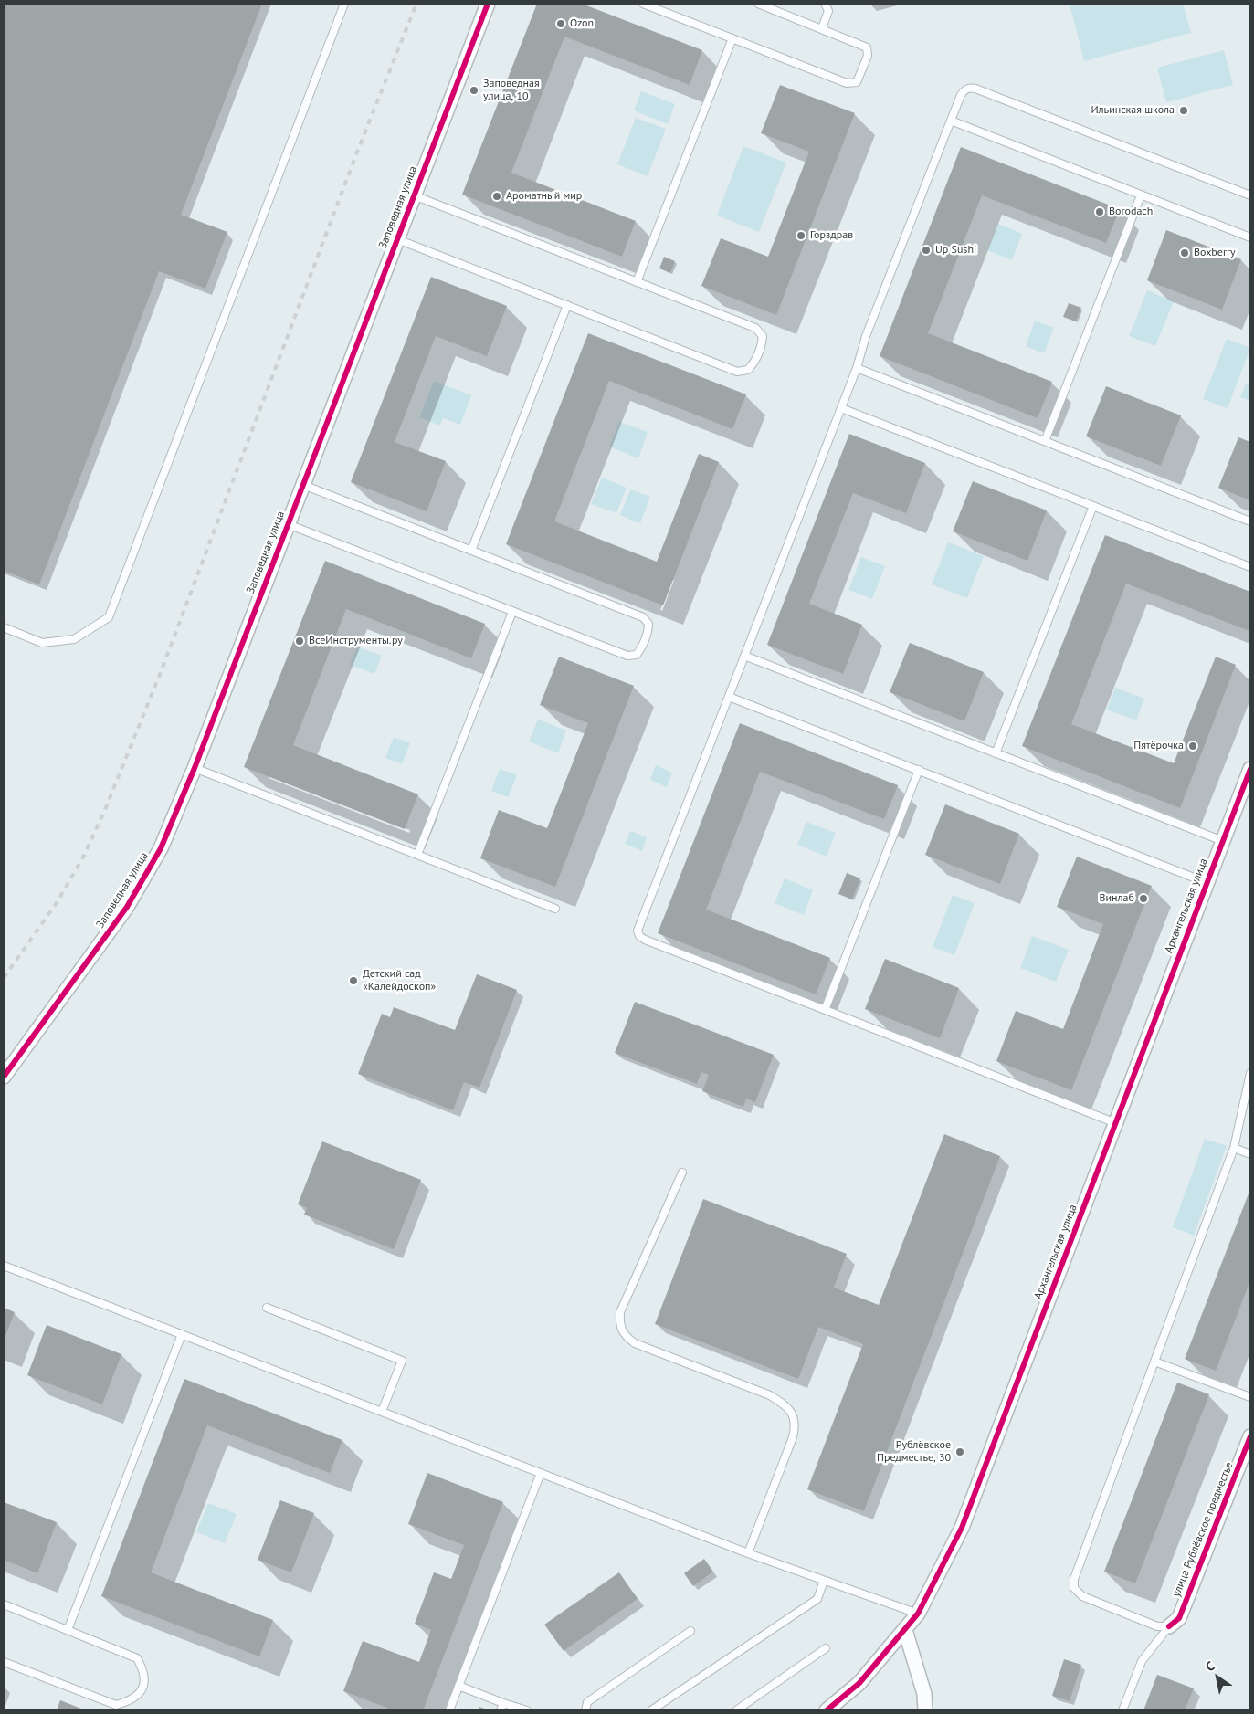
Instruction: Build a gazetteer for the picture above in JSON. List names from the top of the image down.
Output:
{
  "streets": {
    "street": ["Заповедная улица", "Архангельская улица", "улица Рублёвское предместье"]
  },
  "places": [
    "Ozon",
    "Заповедная улица, 10",
    "Ильинская школа",
    "Ароматный мир",
    "Borodach",
    "Горздрав",
    "Up Sushi",
    "Boxberry",
    "ВсеИнструменты.ру",
    "Пятёрочка",
    "Винлаб",
    "Детский сад «Калейдоскоп»",
    "Рублёвское Предместье, 30"
  ],
  "north": "top left"
}
